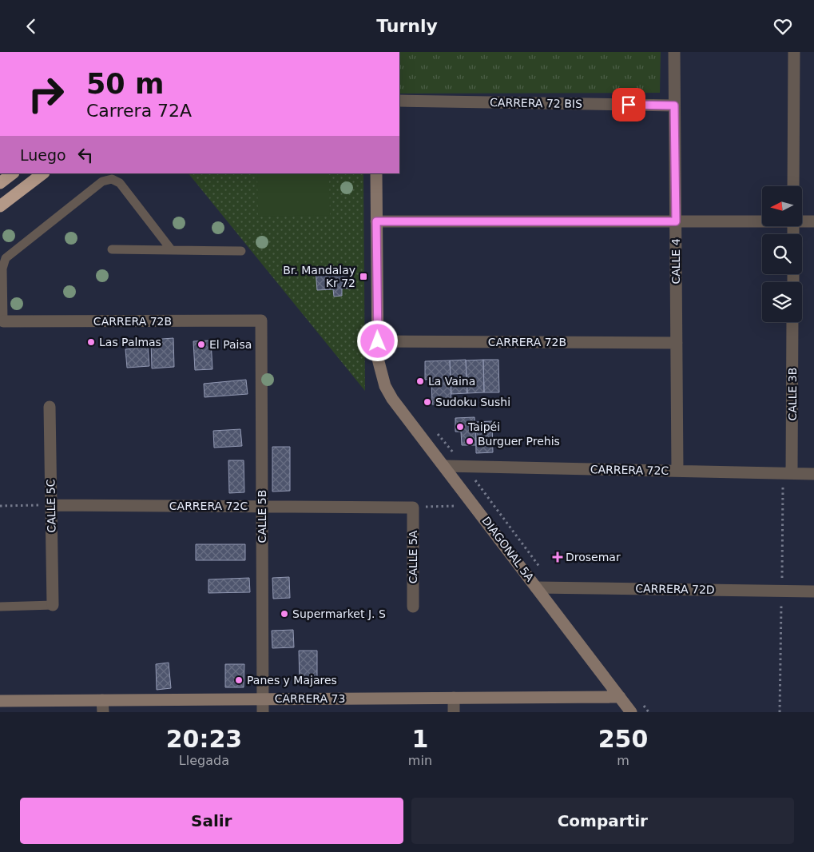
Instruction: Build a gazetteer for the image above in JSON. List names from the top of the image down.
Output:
{
  "streets": {
    "street": [
      "CARRERA 72 BIS",
      "CALLE 4",
      "CARRERA 72B",
      "CALLE 3B",
      "CARRERA 72C",
      "CALLE 5C",
      "CALLE 5B",
      "DIAGONAL 5A",
      "CALLE 5A",
      "CARRERA 72D",
      "CARRERA 73"
    ]
  },
  "crossings": [
    ["CARRERA 72 BIS", "CALLE 4"],
    ["CALLE 4", "CARRERA 72B"],
    ["CALLE 4", "CARRERA 72C"],
    ["CARRERA 72B", "CALLE 5B"],
    ["CARRERA 72B", "DIAGONAL 5A"],
    ["CALLE 3B", "CARRERA 72C"],
    ["CARRERA 72C", "CALLE 5C"],
    ["CARRERA 72C", "CALLE 5B"],
    ["CARRERA 72C", "DIAGONAL 5A"],
    ["CARRERA 72C", "CALLE 5A"],
    ["CALLE 5B", "CARRERA 73"],
    ["DIAGONAL 5A", "CARRERA 72D"],
    ["DIAGONAL 5A", "CARRERA 73"]
  ],
  "places": {
    "transit": ["Br. Mandalay Kr 72"],
    "other": [
      "Las Palmas",
      "El Paisa",
      "La Vaina",
      "Sudoku Sushi",
      "Taipéi",
      "Burguer Prehis",
      "Supermarket J. S",
      "Panes y Majares"
    ],
    "health": ["Drosemar"]
  },
  "north": "left",
  "page": {
    "header": "Turnly",
    "turn": ["50 m", "Carrera 72A"],
    "then": "Luego",
    "eta": [
      "20:23",
      "Llegada",
      "1",
      "min",
      "250",
      "m"
    ],
    "buttons": ["Salir", "Compartir"]
  }
}
